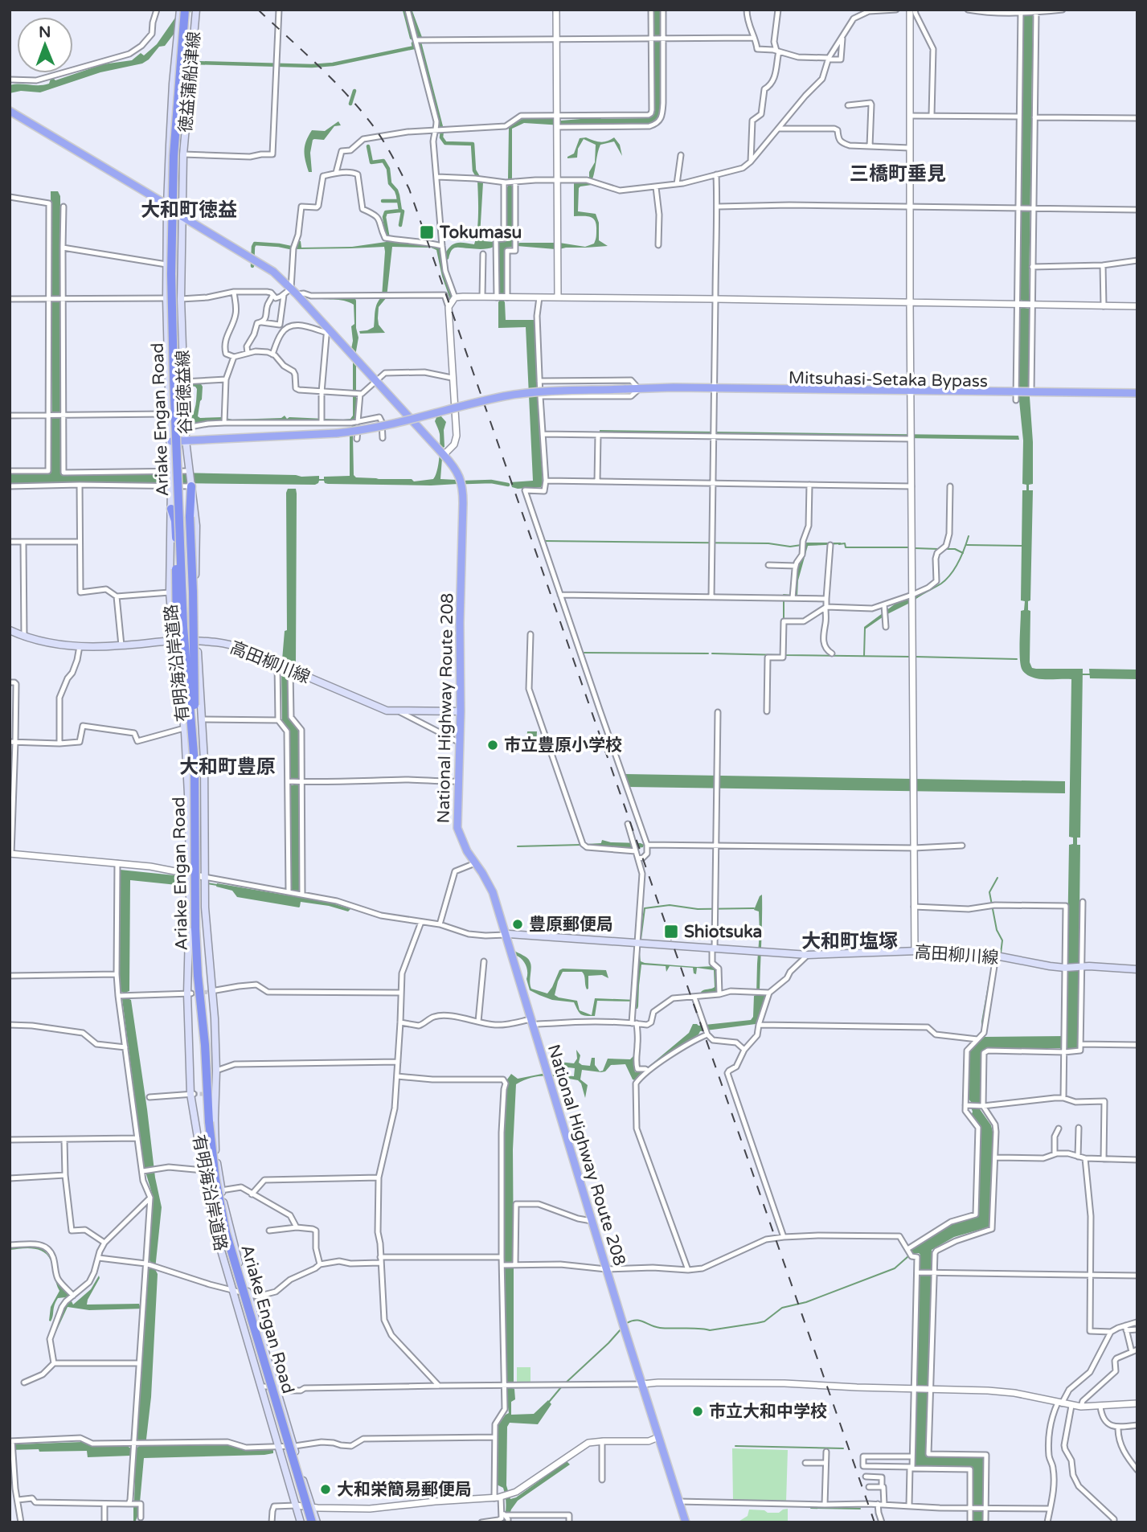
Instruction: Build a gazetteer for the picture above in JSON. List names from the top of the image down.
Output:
{
  "streets": {
    "highway": ["Mitsuhasi-Setaka Bypass", "Ariake Engan Road", "National Highway Route 208"],
    "main road": [
      "徳益蒲船津線",
      "谷垣徳益線",
      "高田柳川線",
      "有明海沿岸道路"
    ]
  },
  "crossings": [
    ["徳益蒲船津線", "谷垣徳益線"],
    ["徳益蒲船津線", "National Highway Route 208"],
    ["Mitsuhasi-Setaka Bypass", "谷垣徳益線"],
    ["Mitsuhasi-Setaka Bypass", "Ariake Engan Road"],
    ["谷垣徳益線", "Ariake Engan Road"],
    ["谷垣徳益線", "有明海沿岸道路"],
    ["谷垣徳益線", "National Highway Route 208"],
    ["Ariake Engan Road", "有明海沿岸道路"],
    ["高田柳川線", "有明海沿岸道路"],
    ["高田柳川線", "National Highway Route 208"]
  ],
  "districts": [
    "三橋町垂見",
    "大和町徳益",
    "大和町豊原",
    "大和町塩塚"
  ],
  "places": {
    "transit": ["Tokumasu", "Shiotsuka"],
    "other": [
      "市立豊原小学校",
      "豊原郵便局",
      "市立大和中学校",
      "大和栄簡易郵便局"
    ]
  },
  "north": "top"
}
